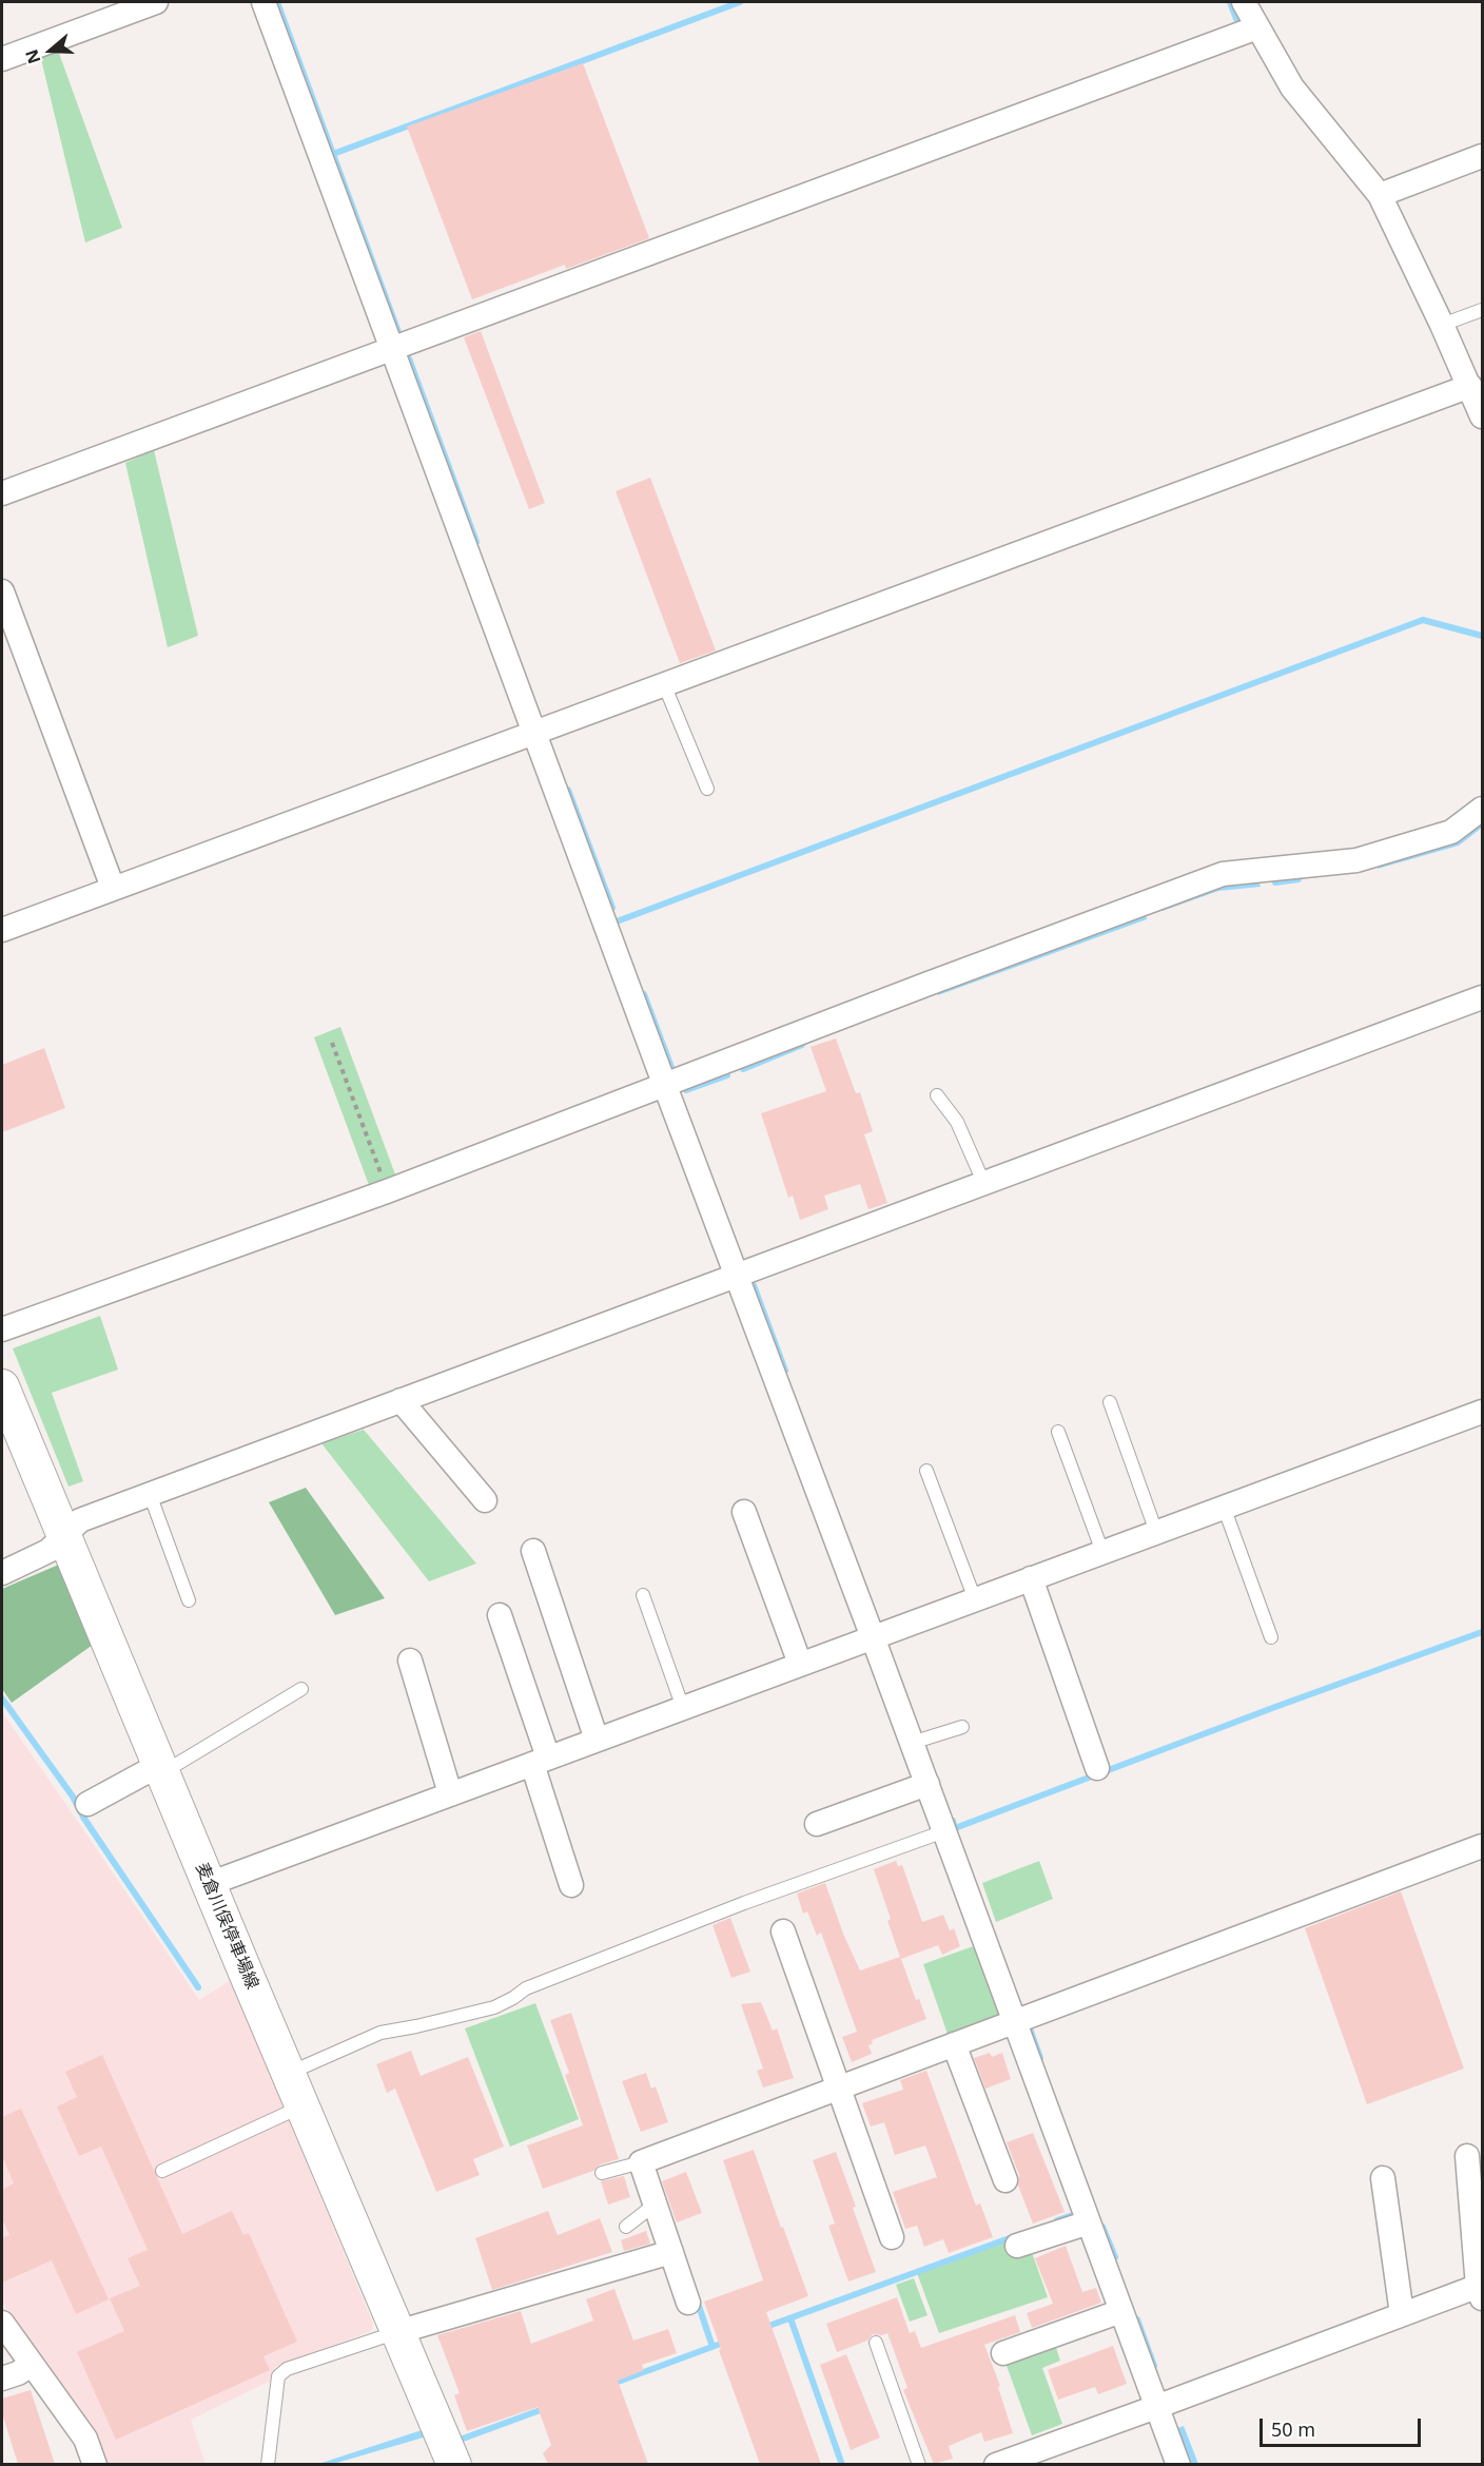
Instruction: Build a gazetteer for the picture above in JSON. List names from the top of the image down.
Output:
{
  "streets": {
    "main road": ["麦倉川俣停車場線"]
  },
  "scale_bar": "50 m",
  "north": "left"
}
